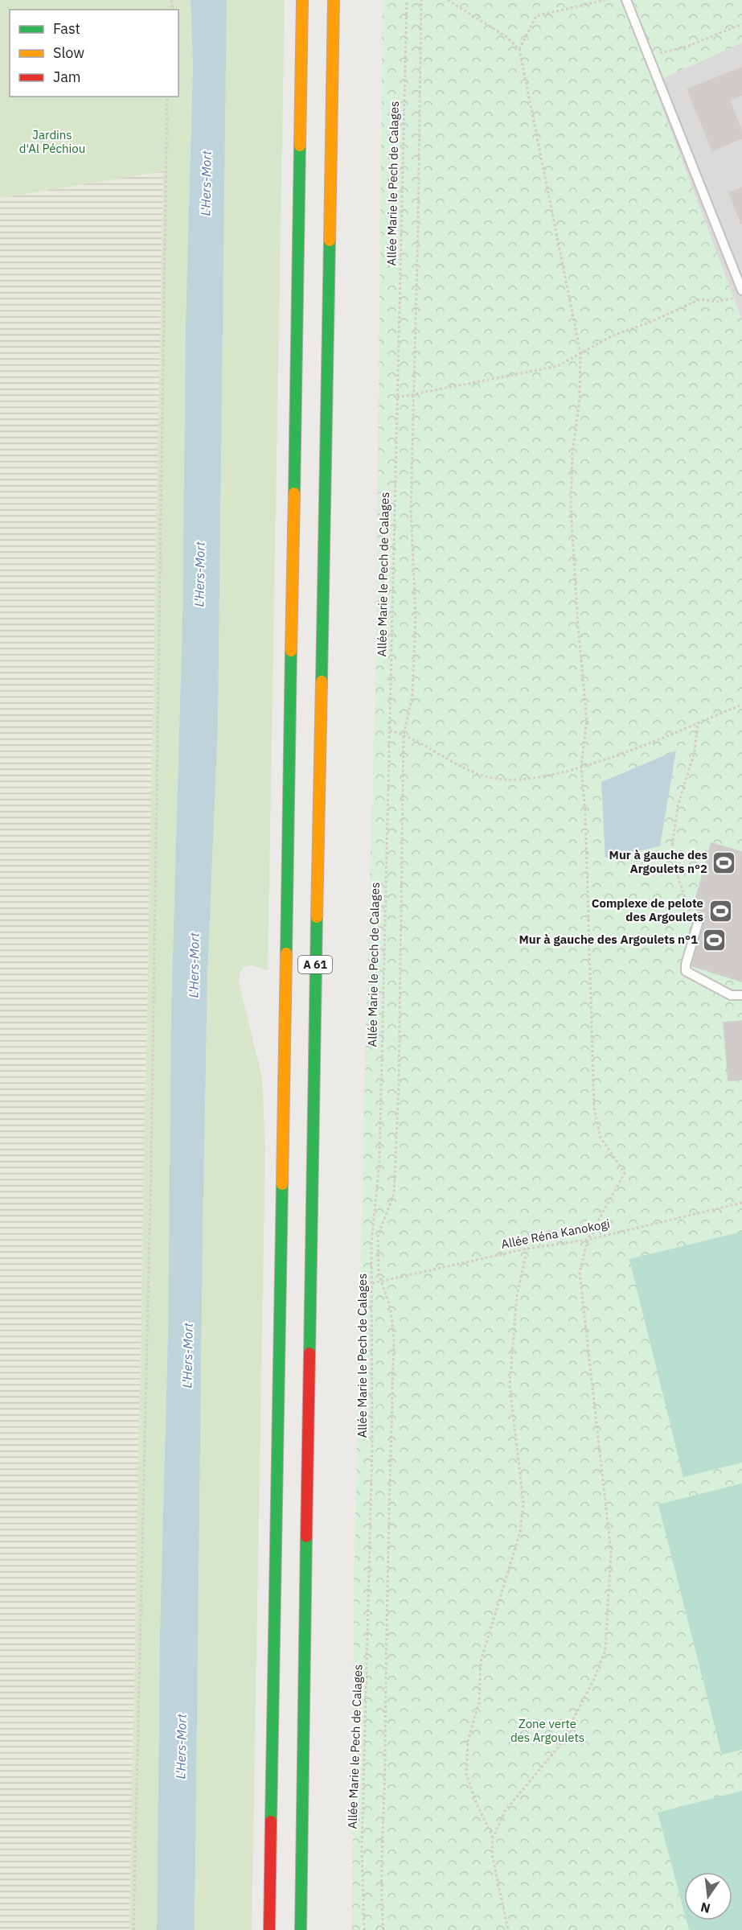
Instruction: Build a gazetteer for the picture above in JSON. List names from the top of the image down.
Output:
{
  "streets": {
    "highway": ["A 61"],
    "path": ["Allée Marie le Pech de Calages", "Allée Réna Kanokogi"]
  },
  "crossings": [
    ["Allée Marie le Pech de Calages", "Allée Réna Kanokogi"]
  ],
  "water": ["L'Hers-Mort"],
  "parks": ["Jardins d'Al Péchiou", "Zone verte des Argoulets"],
  "places": {
    "sports": ["Mur à gauche des Argoulets n°2", "Complexe de pelote des Argoulets", "Mur à gauche des Argoulets n°1"]
  },
  "legend": ["Fast", "Slow", "Jam"],
  "north": "bottom"
}
